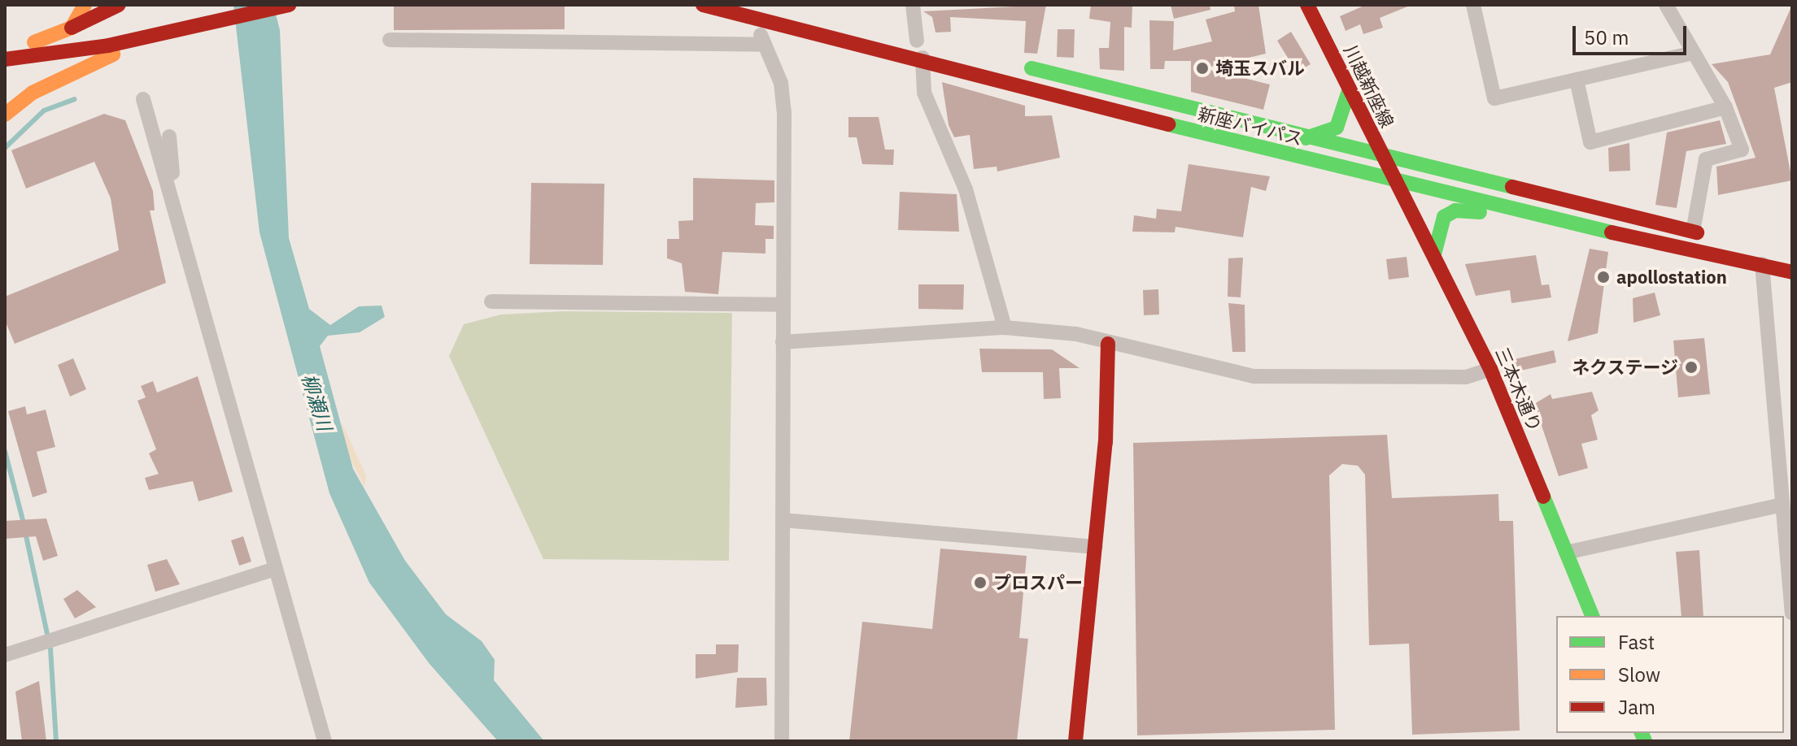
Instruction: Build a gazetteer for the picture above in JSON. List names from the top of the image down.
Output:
{
  "streets": {
    "main road": ["川越新座線", "新座バイパス", "三本木通り"]
  },
  "crossings": [
    ["川越新座線", "新座バイパス"],
    ["川越新座線", "三本木通り"],
    ["新座バイパス", "三本木通り"]
  ],
  "water": ["柳瀬川"],
  "places": [
    "埼玉スバル",
    "apollostation",
    "ネクステージ",
    "プロスパー"
  ],
  "legend": ["Fast", "Slow", "Jam"],
  "scale_bar": "50 m"
}
